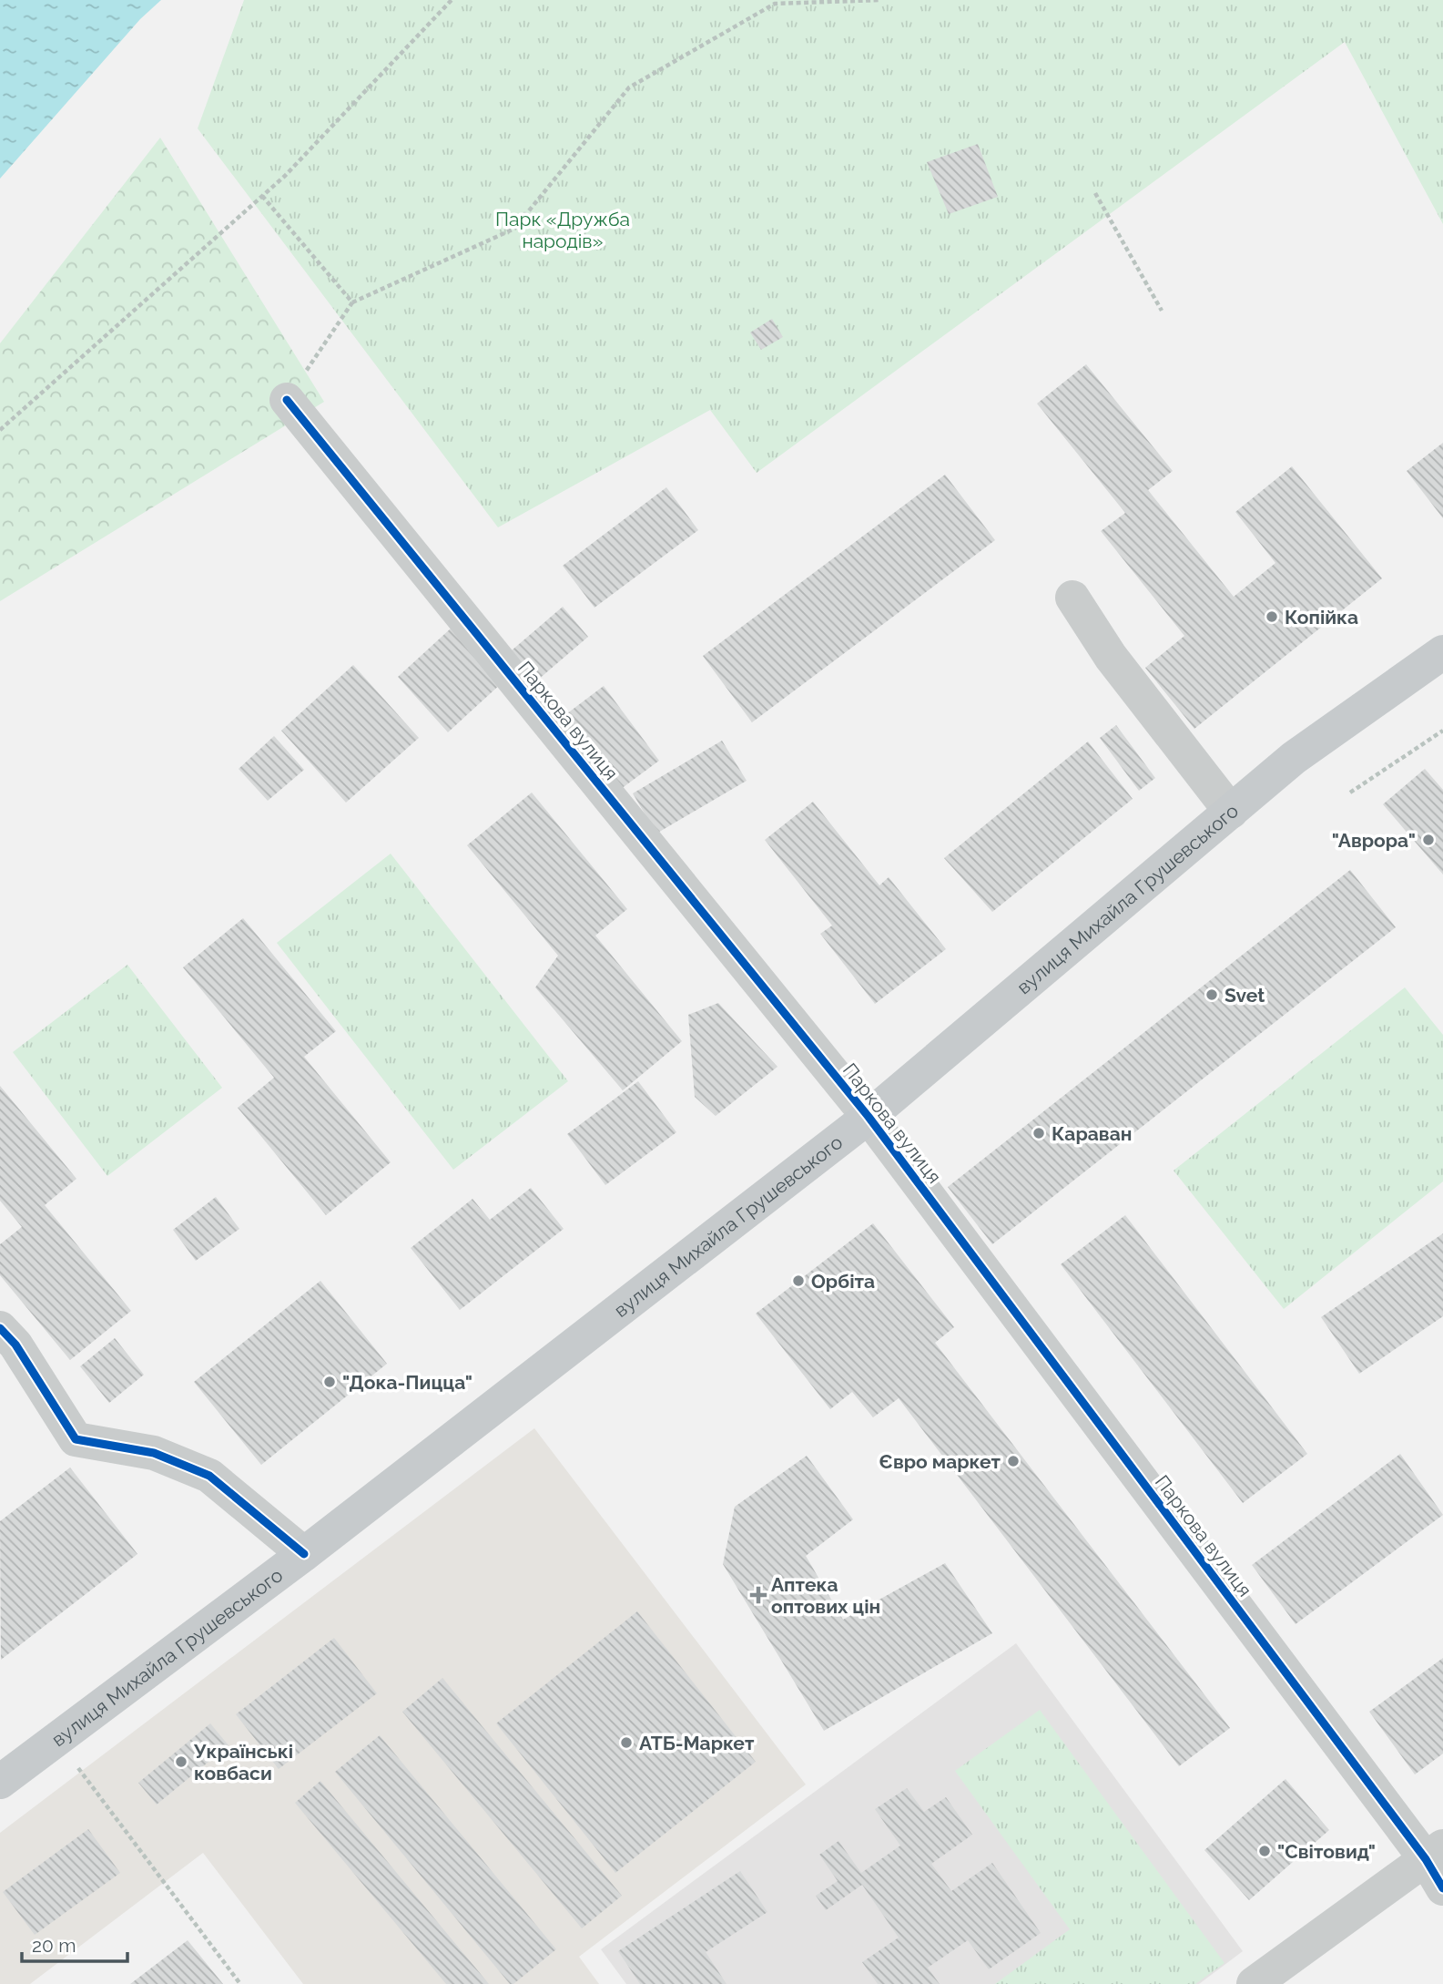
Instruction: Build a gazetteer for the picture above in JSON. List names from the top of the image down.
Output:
{
  "streets": {
    "main road": ["вулиця Михайла Грушевського"],
    "street": ["Паркова вулиця"]
  },
  "crossings": [
    ["Паркова вулиця", "вулиця Михайла Грушевського"]
  ],
  "parks": ["Парк «Дружба народів»"],
  "places": {
    "other": [
      "Копійка",
      "\"Аврора\"",
      "Svet",
      "Караван",
      "Орбіта",
      "\"Дока-Пицца\"",
      "Євро маркет",
      "АТБ-Маркет",
      "Українські ковбаси",
      "\"Світовид\""
    ],
    "health": ["Аптека оптових цін"]
  },
  "scale_bar": "20 m"
}
